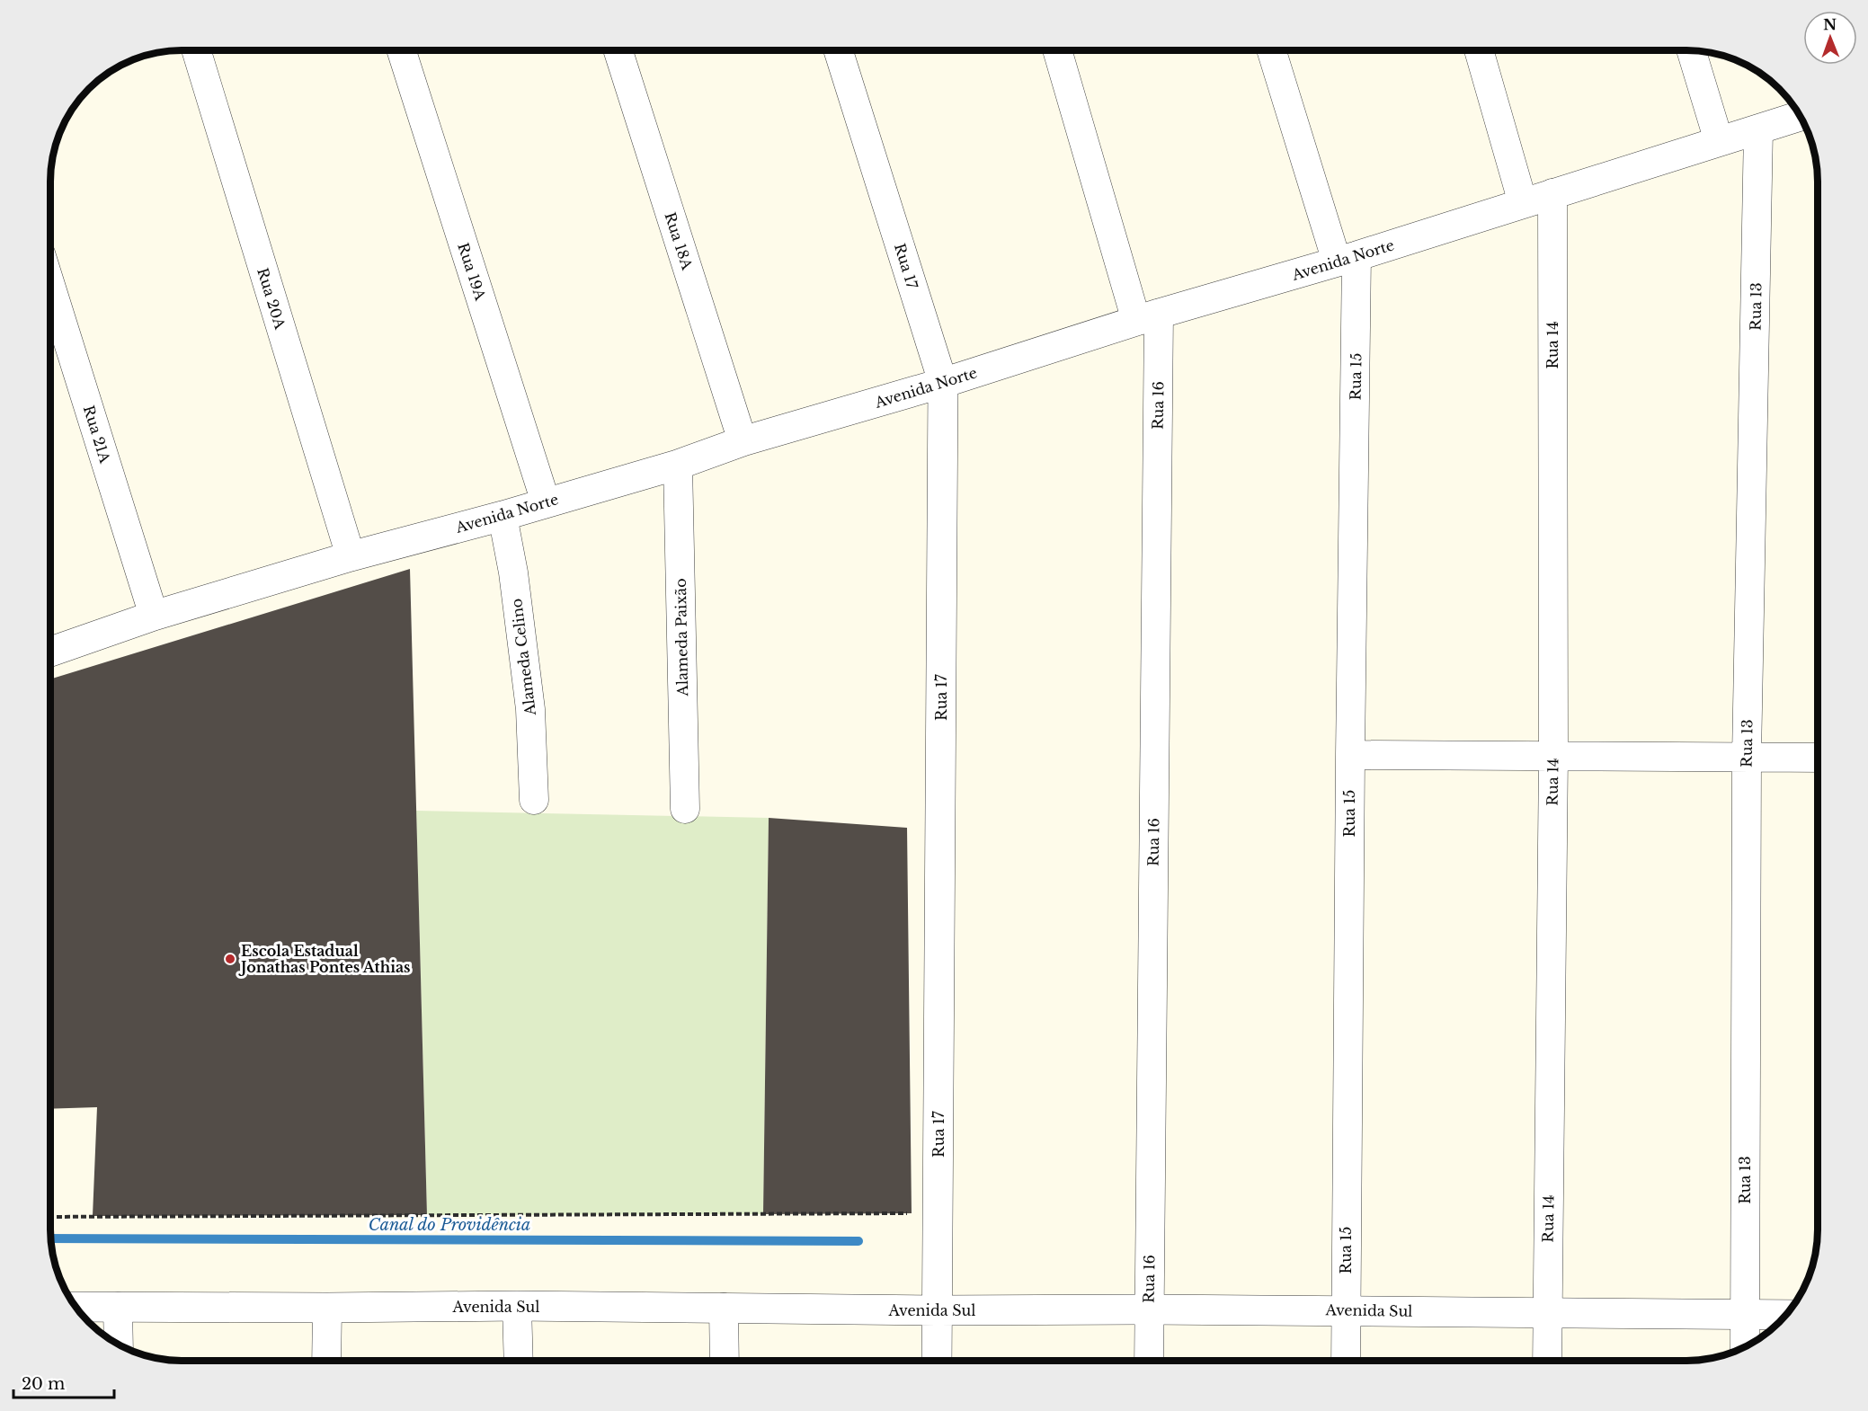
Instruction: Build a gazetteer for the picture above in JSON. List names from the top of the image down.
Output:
{
  "streets": {
    "street": [
      "Rua 18A",
      "Avenida Norte",
      "Rua 17",
      "Rua 19A",
      "Rua 20A",
      "Rua 13",
      "Rua 14",
      "Rua 15",
      "Rua 16",
      "Rua 21A",
      "Alameda Paixão",
      "Alameda Celino",
      "Avenida Sul"
    ]
  },
  "crossings": [
    ["Rua 18A", "Avenida Norte"],
    ["Avenida Norte", "Rua 17"],
    ["Avenida Norte", "Rua 19A"],
    ["Avenida Norte", "Rua 20A"],
    ["Avenida Norte", "Rua 13"],
    ["Avenida Norte", "Rua 14"],
    ["Avenida Norte", "Rua 15"],
    ["Avenida Norte", "Rua 16"],
    ["Avenida Norte", "Rua 21A"],
    ["Avenida Norte", "Alameda Paixão"],
    ["Avenida Norte", "Alameda Celino"],
    ["Rua 17", "Avenida Sul"],
    ["Rua 13", "Avenida Sul"],
    ["Rua 14", "Avenida Sul"],
    ["Rua 15", "Avenida Sul"],
    ["Rua 16", "Avenida Sul"]
  ],
  "water": ["Canal do Providência"],
  "places": ["Escola Estadual Jonathas Pontes Athias"],
  "scale_bar": "20 m",
  "north": "top"
}
